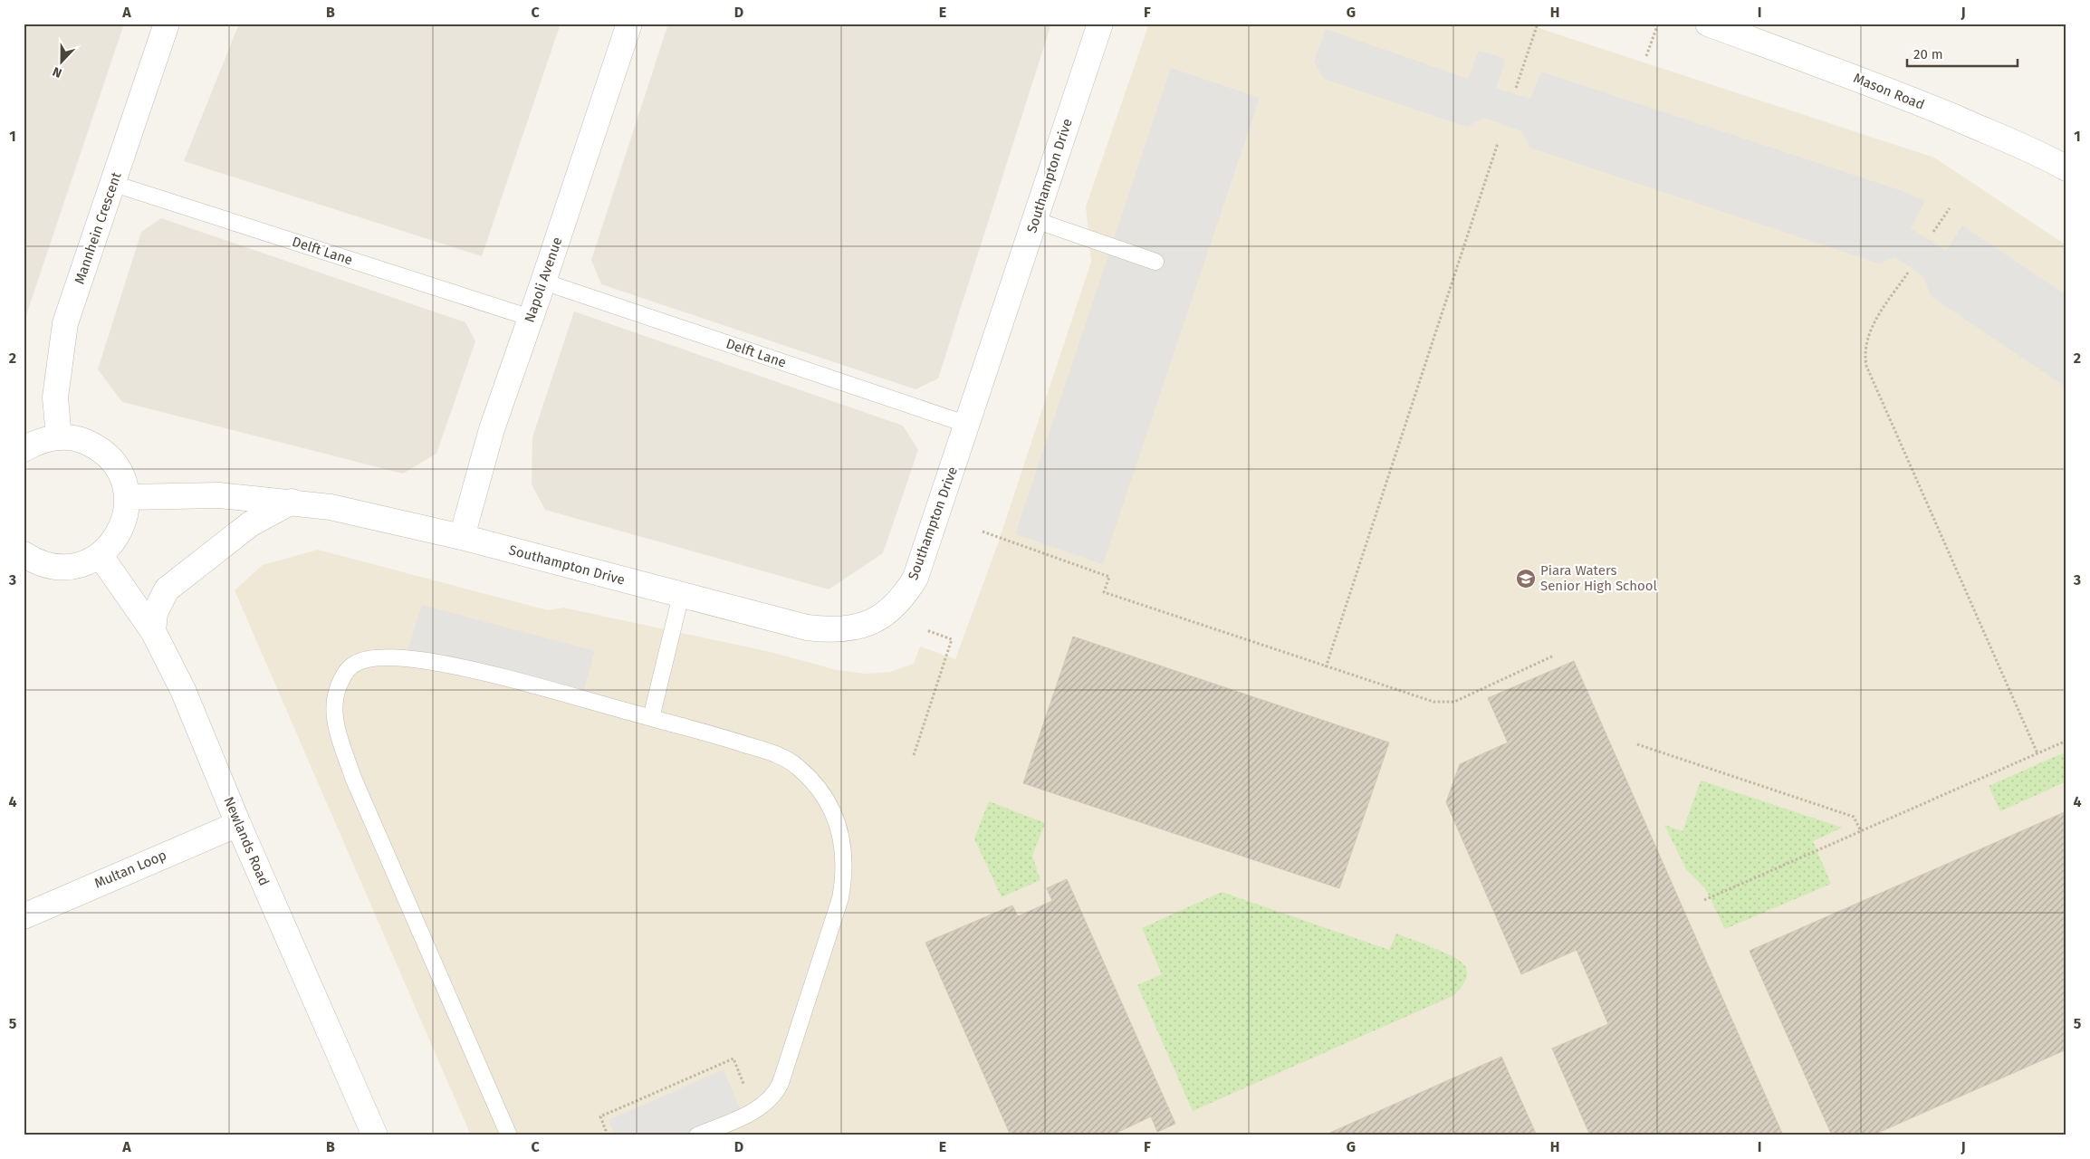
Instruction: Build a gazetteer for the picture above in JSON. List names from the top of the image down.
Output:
{
  "streets": {
    "street": [
      "Mason Road",
      "Southampton Drive",
      "Mannhein Crescent",
      "Napoli Avenue",
      "Newlands Road",
      "Multan Loop"
    ],
    "lane": ["Delft Lane"]
  },
  "crossings": [
    ["Southampton Drive", "Delft Lane"],
    ["Southampton Drive", "Napoli Avenue"],
    ["Mannhein Crescent", "Delft Lane"],
    ["Delft Lane", "Napoli Avenue"],
    ["Newlands Road", "Multan Loop"]
  ],
  "places": {
    "school or university": ["Piara Waters Senior High School"]
  },
  "scale_bar": "20 m",
  "north": "bottom",
  "grid": {
    "columns": [
      "A",
      "B",
      "C",
      "D",
      "E",
      "F",
      "G",
      "H",
      "I",
      "J"
    ],
    "rows": [
      "1",
      "2",
      "3",
      "4",
      "5"
    ]
  }
}
